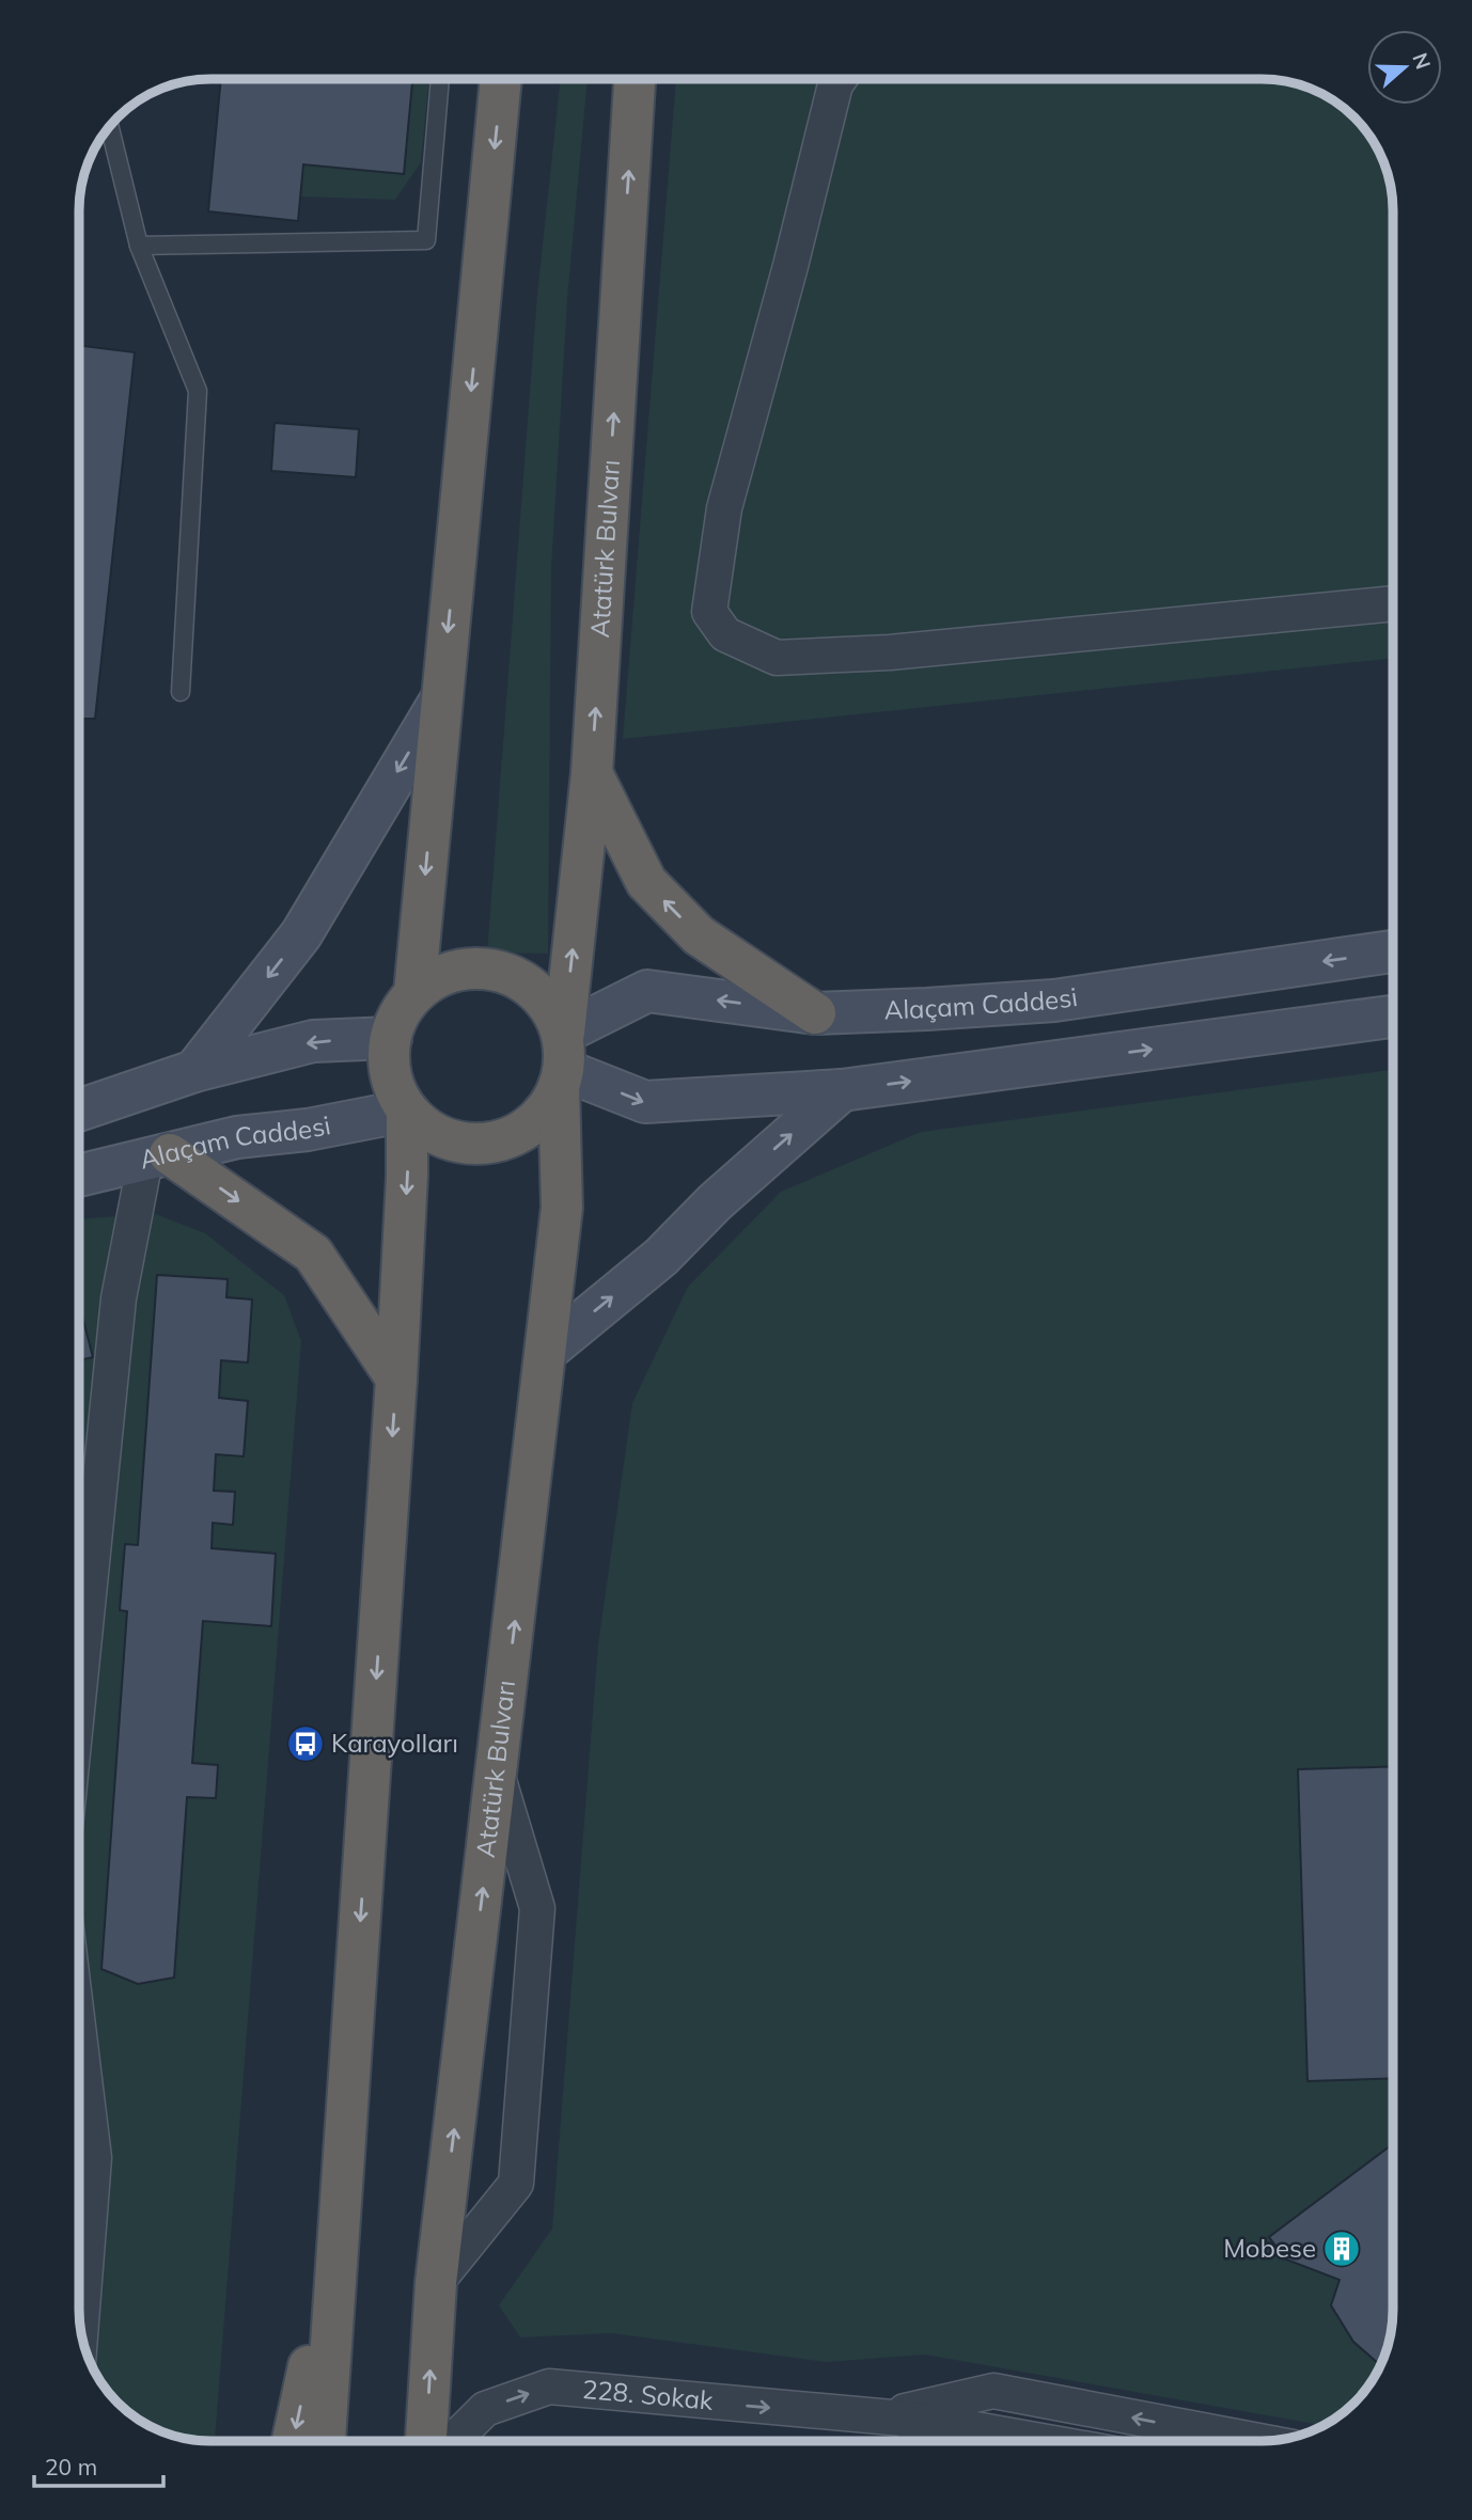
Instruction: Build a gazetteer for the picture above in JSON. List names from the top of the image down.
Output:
{
  "streets": {
    "highway": ["Atatürk Bulvarı"],
    "main road": ["Alaçam Caddesi"],
    "street": ["228. Sokak"]
  },
  "crossings": [
    ["Atatürk Bulvarı", "Alaçam Caddesi"]
  ],
  "places": {
    "bus stop": ["Karayolları"],
    "building": ["Mobese"]
  },
  "scale_bar": "20 m",
  "north": "right"
}
